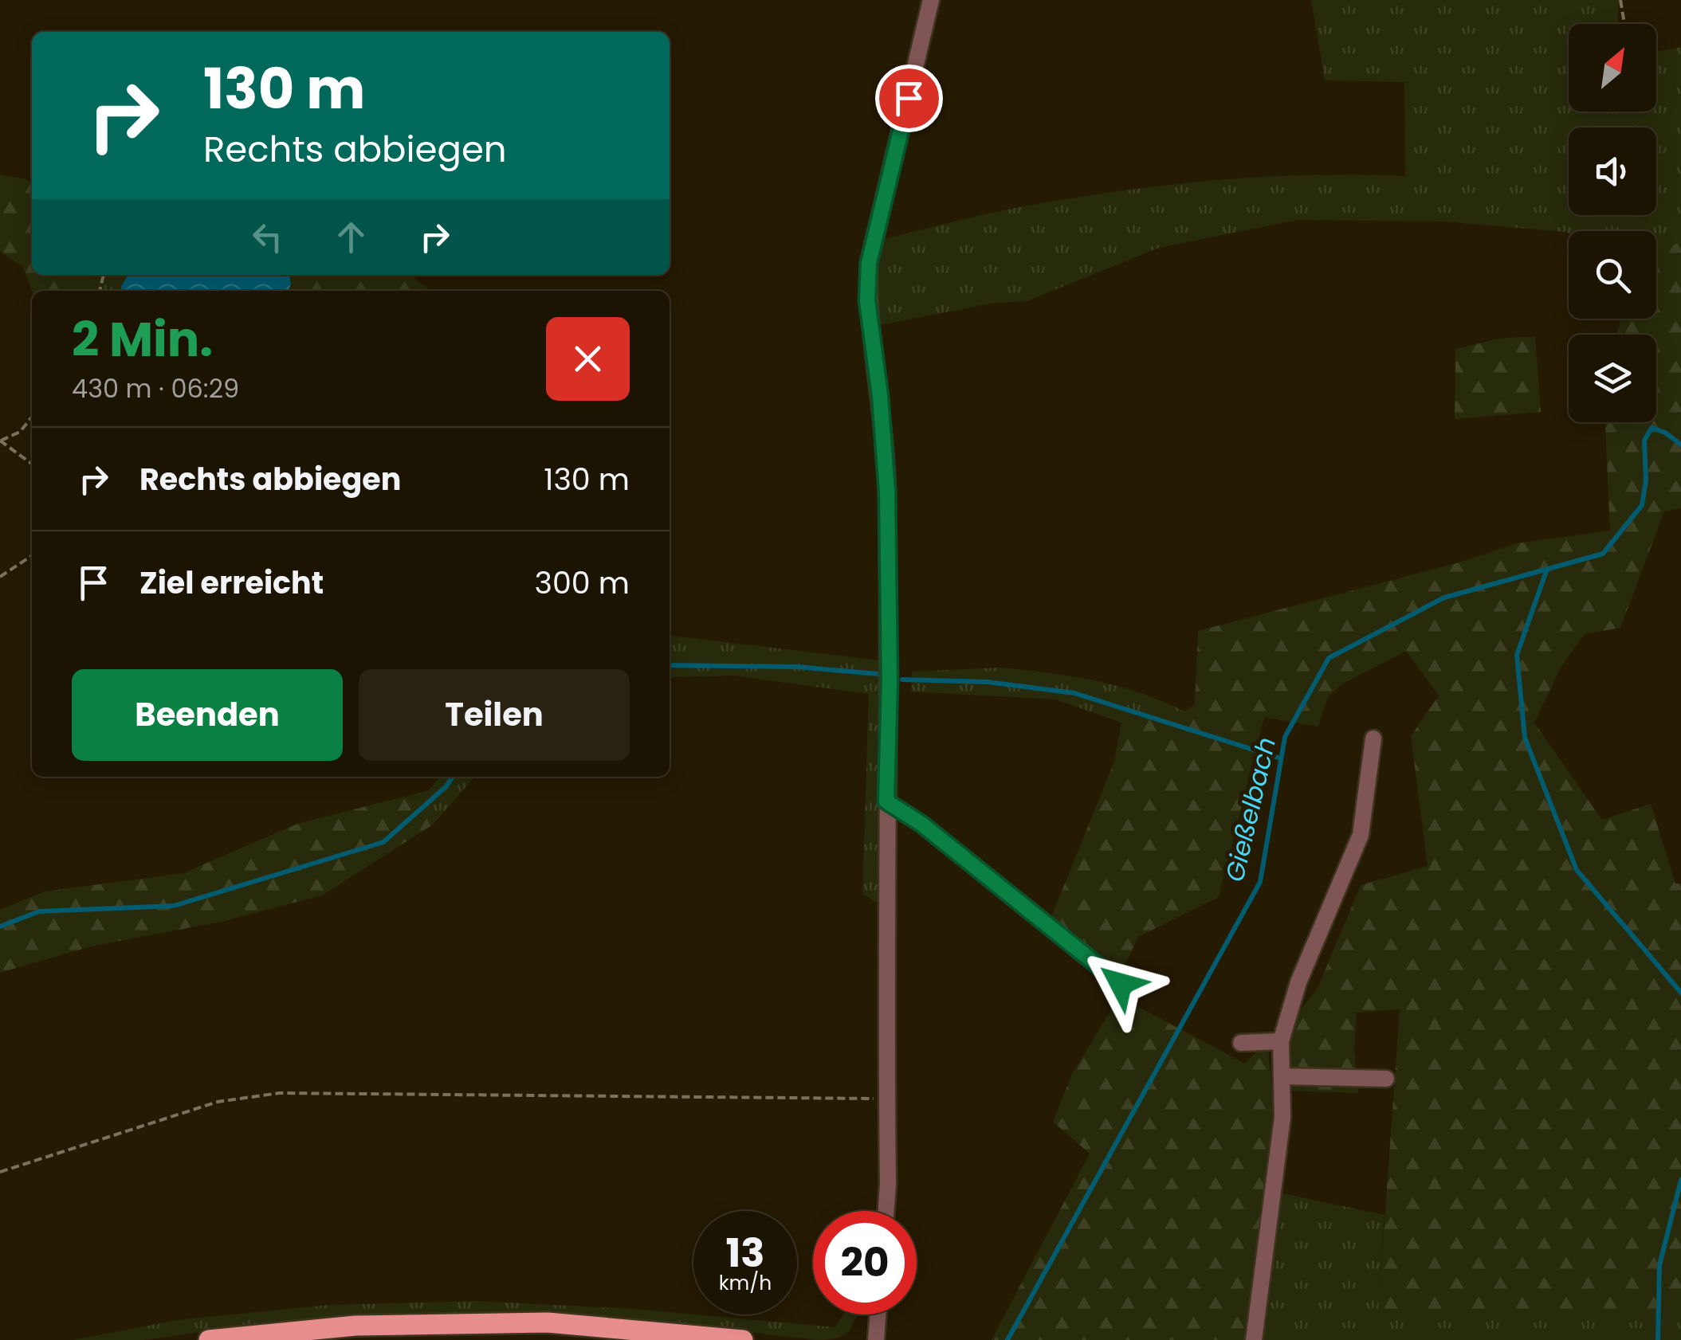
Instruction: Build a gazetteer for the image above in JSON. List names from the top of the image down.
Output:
{
  "water": ["Gießelbach"],
  "north": "top right",
  "page": {
    "turn": ["130 m", "Rechts abbiegen"],
    "heading": ["2 Min.", "430 m · 06:29"],
    "list": [
      {
        "name": "Rechts abbiegen",
        "value": "130 m"
      },
      {
        "name": "Ziel erreicht",
        "value": "300 m"
      }
    ],
    "buttons": ["Beenden", "Teilen"],
    "speed": "13 km/h",
    "limit": "20"
  }
}
